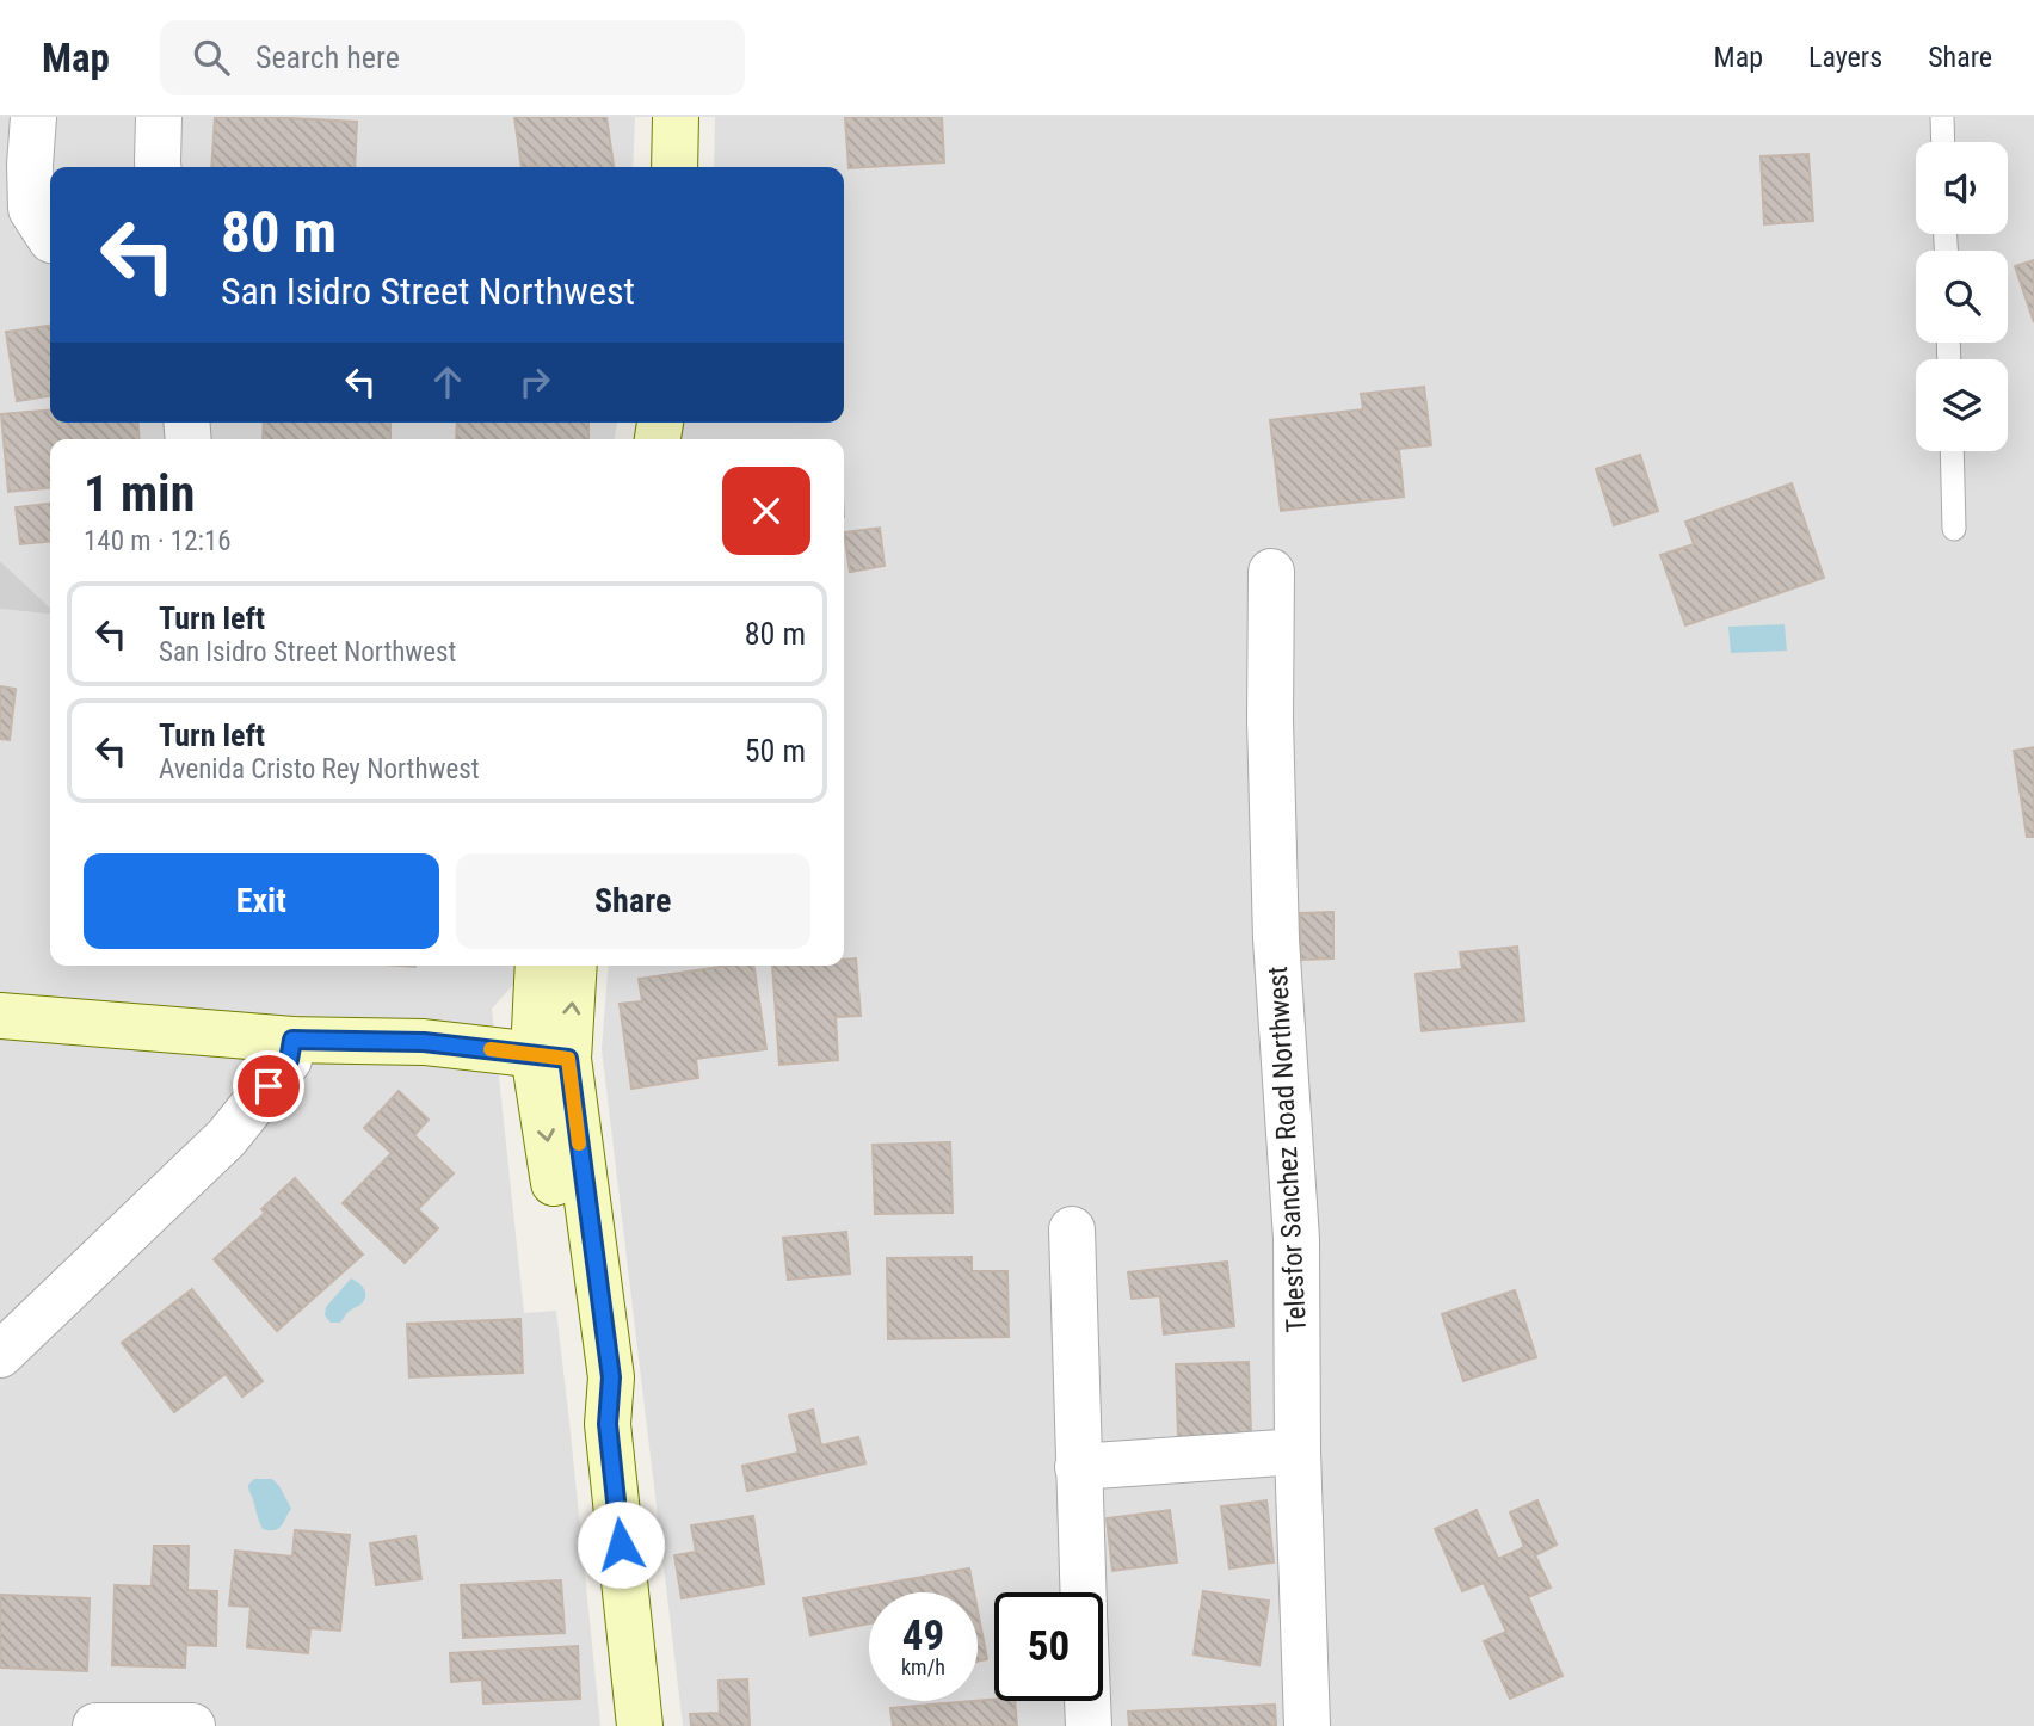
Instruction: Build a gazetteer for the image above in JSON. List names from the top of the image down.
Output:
{
  "streets": {
    "street": ["Telesfor Sanchez Road Northwest"]
  },
  "page": {
    "header": "Map",
    "search": "Search here",
    "nav": ["Map", "Layers", "Share"],
    "turn": ["80 m", "San Isidro Street Northwest"],
    "heading": ["1 min", "140 m · 12:16"],
    "list": [
      {
        "name": "Turn left",
        "note": "San Isidro Street Northwest",
        "value": "80 m"
      },
      {
        "name": "Turn left",
        "note": "Avenida Cristo Rey Northwest",
        "value": "50 m"
      }
    ],
    "buttons": ["Exit", "Share"],
    "speed": "49 km/h",
    "limit": "50"
  }
}
